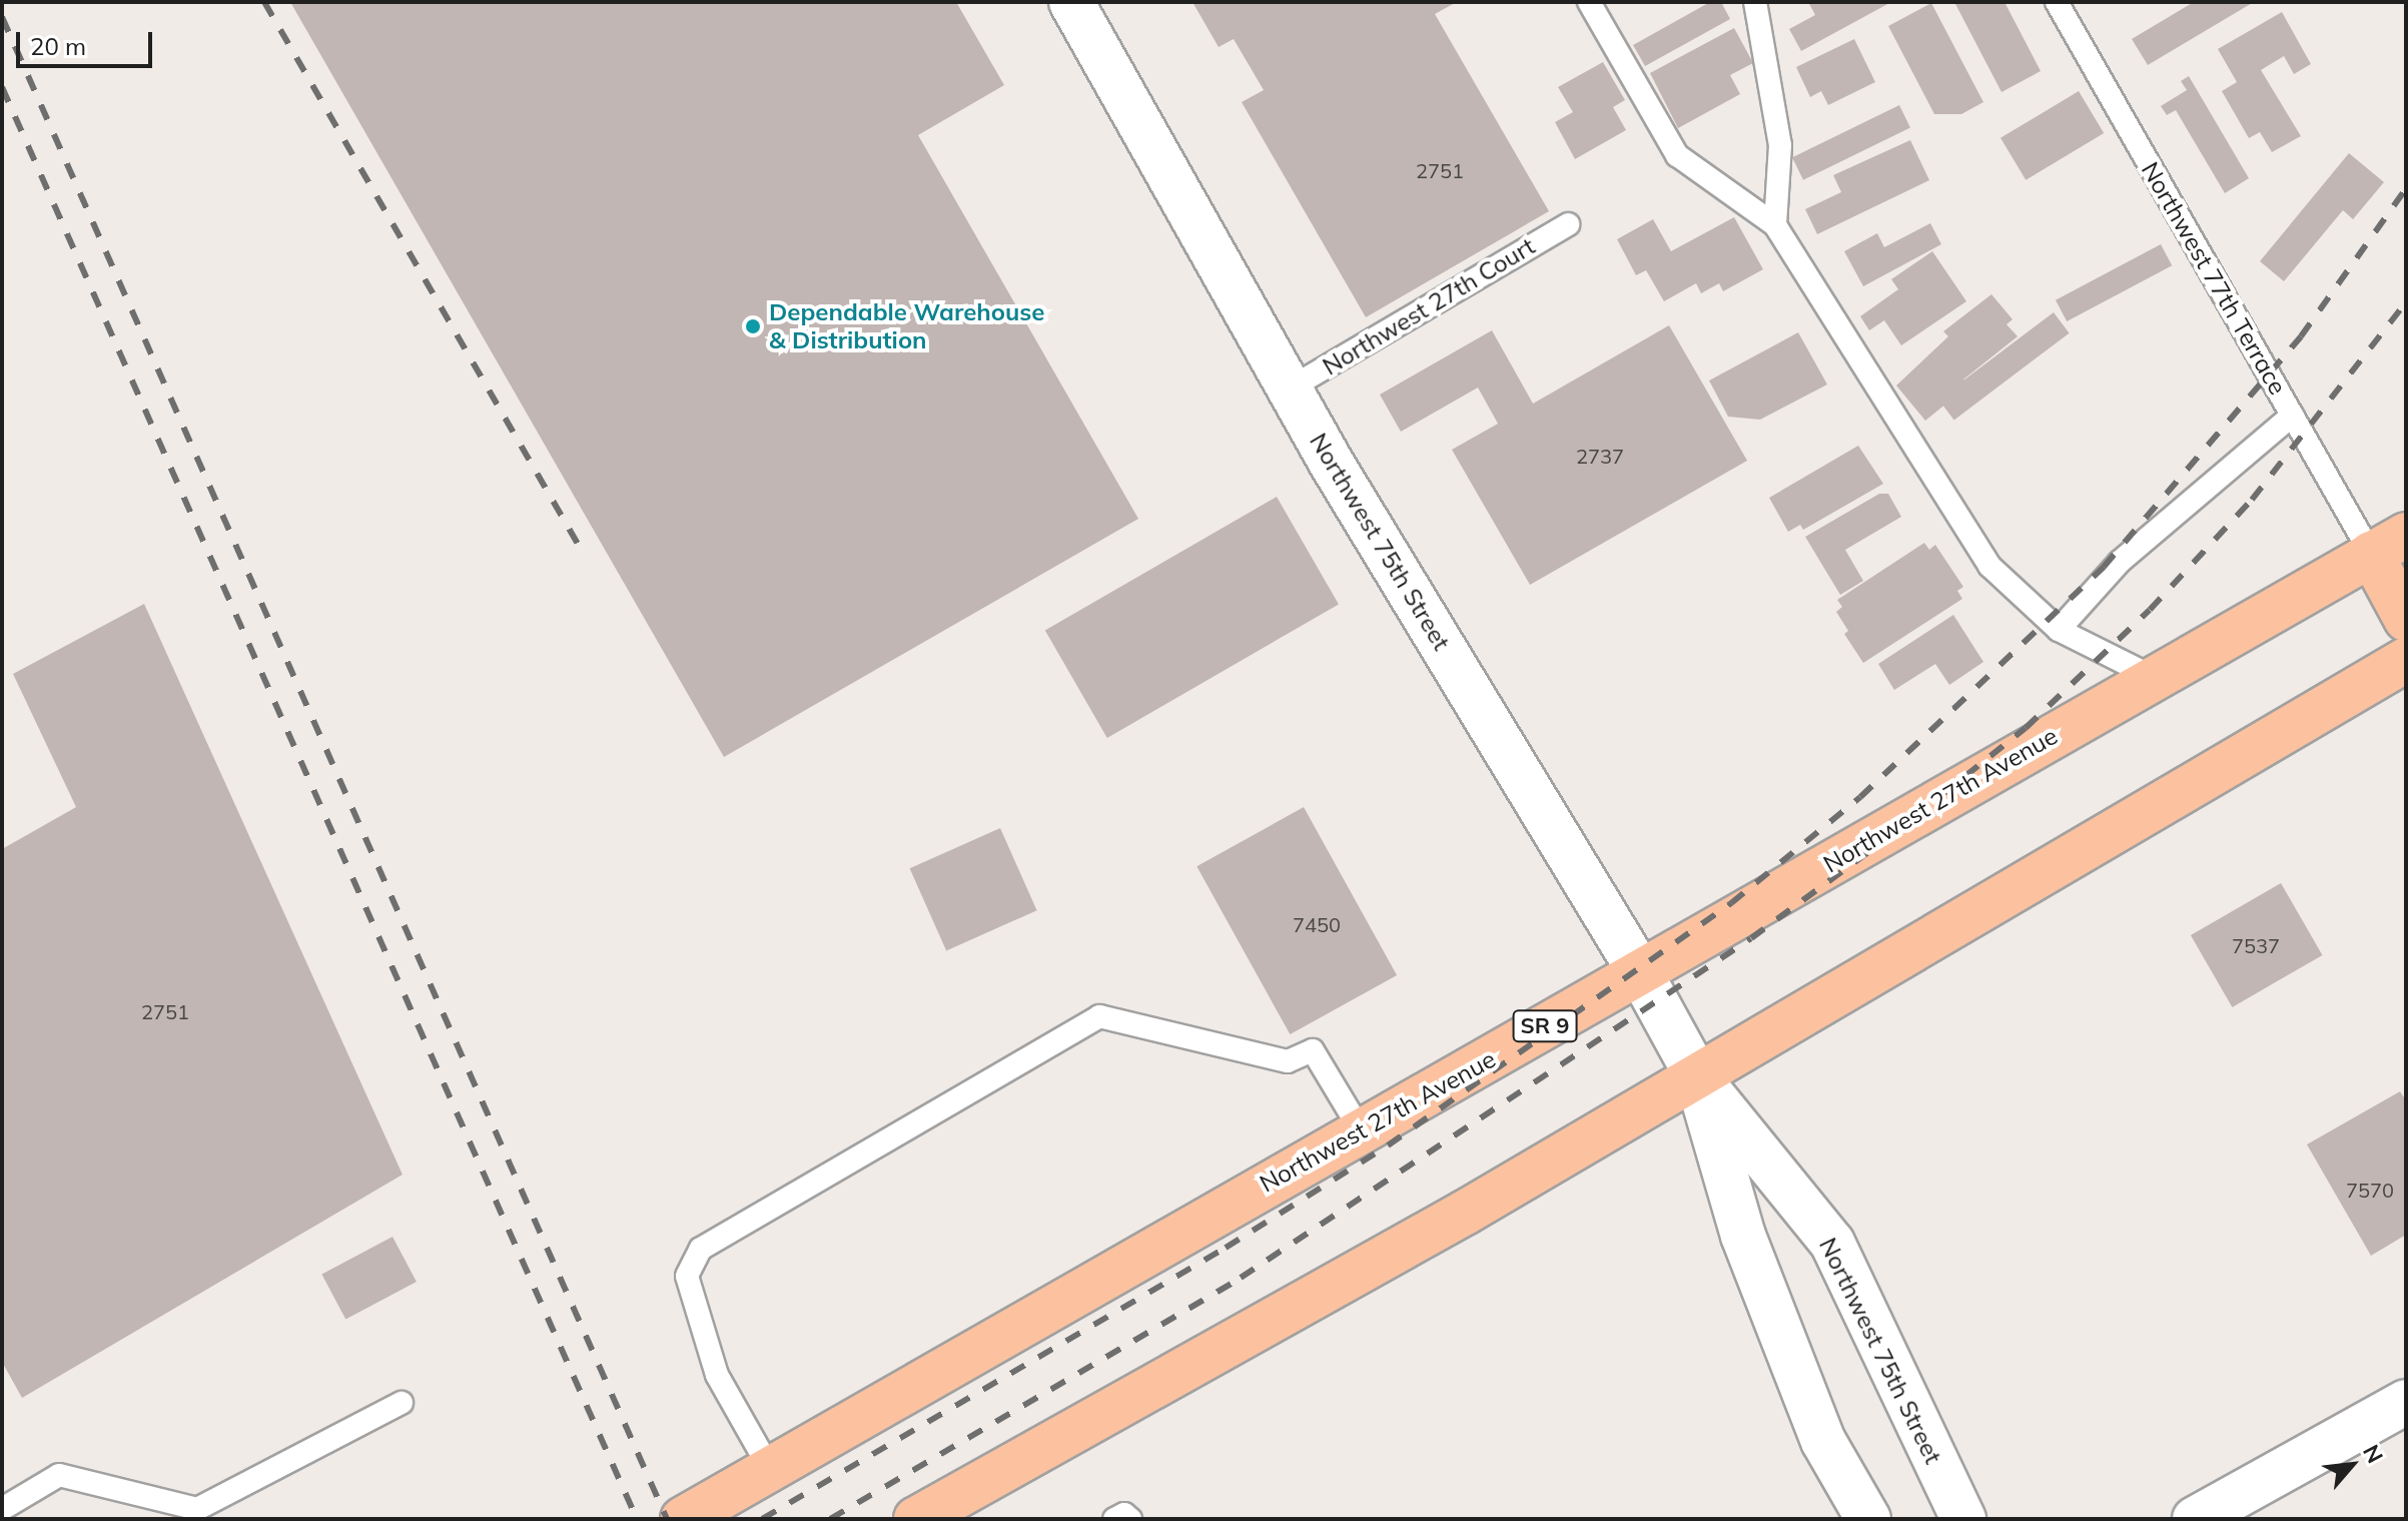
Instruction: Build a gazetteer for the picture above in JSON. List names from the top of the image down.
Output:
{
  "streets": {
    "main road": ["Northwest 27th Avenue", "SR 9"],
    "street": ["Northwest 75th Street"],
    "lane": ["Northwest 77th Terrace", "Northwest 27th Court"]
  },
  "crossings": [
    ["Northwest 77th Terrace", "Northwest 27th Avenue"],
    ["Northwest 27th Court", "Northwest 75th Street"],
    ["Northwest 75th Street", "Northwest 27th Avenue"]
  ],
  "places": ["Dependable Warehouse & Distribution"],
  "house_numbers": [
    "2751",
    "2737",
    "7450",
    "7537",
    "2751",
    "7570"
  ],
  "scale_bar": "20 m",
  "north": "top right"
}
